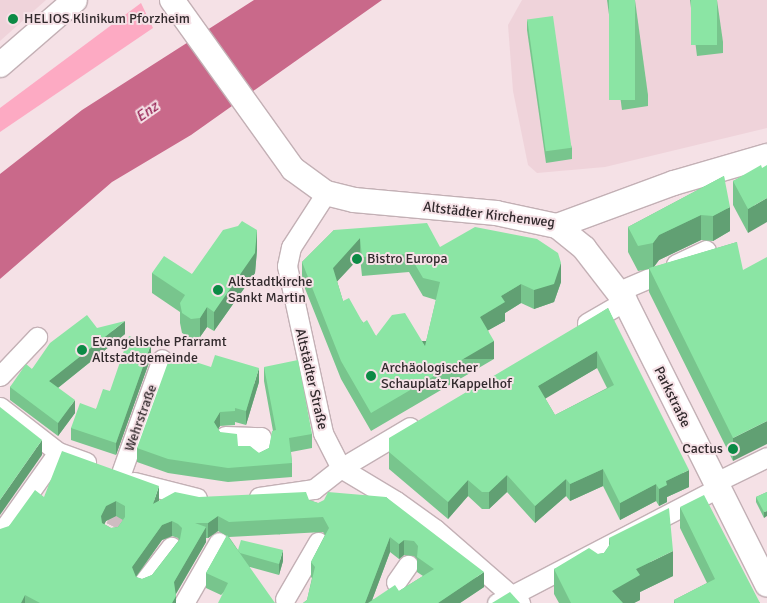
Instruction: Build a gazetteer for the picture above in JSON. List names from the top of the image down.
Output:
{
  "streets": {
    "main road": ["Altstädter Kirchenweg", "Parkstraße"],
    "street": ["Altstädter Straße", "Wehrstraße"]
  },
  "crossings": [
    ["Altstädter Kirchenweg", "Altstädter Straße"],
    ["Altstädter Kirchenweg", "Parkstraße"]
  ],
  "water": ["Enz"],
  "places": [
    "HELIOS Klinikum Pforzheim",
    "Bistro Europa",
    "Altstadtkirche Sankt Martin",
    "Evangelische Pfarramt Altstadtgemeinde",
    "Archäologischer Schauplatz Kappelhof",
    "Cactus"
  ]
}
